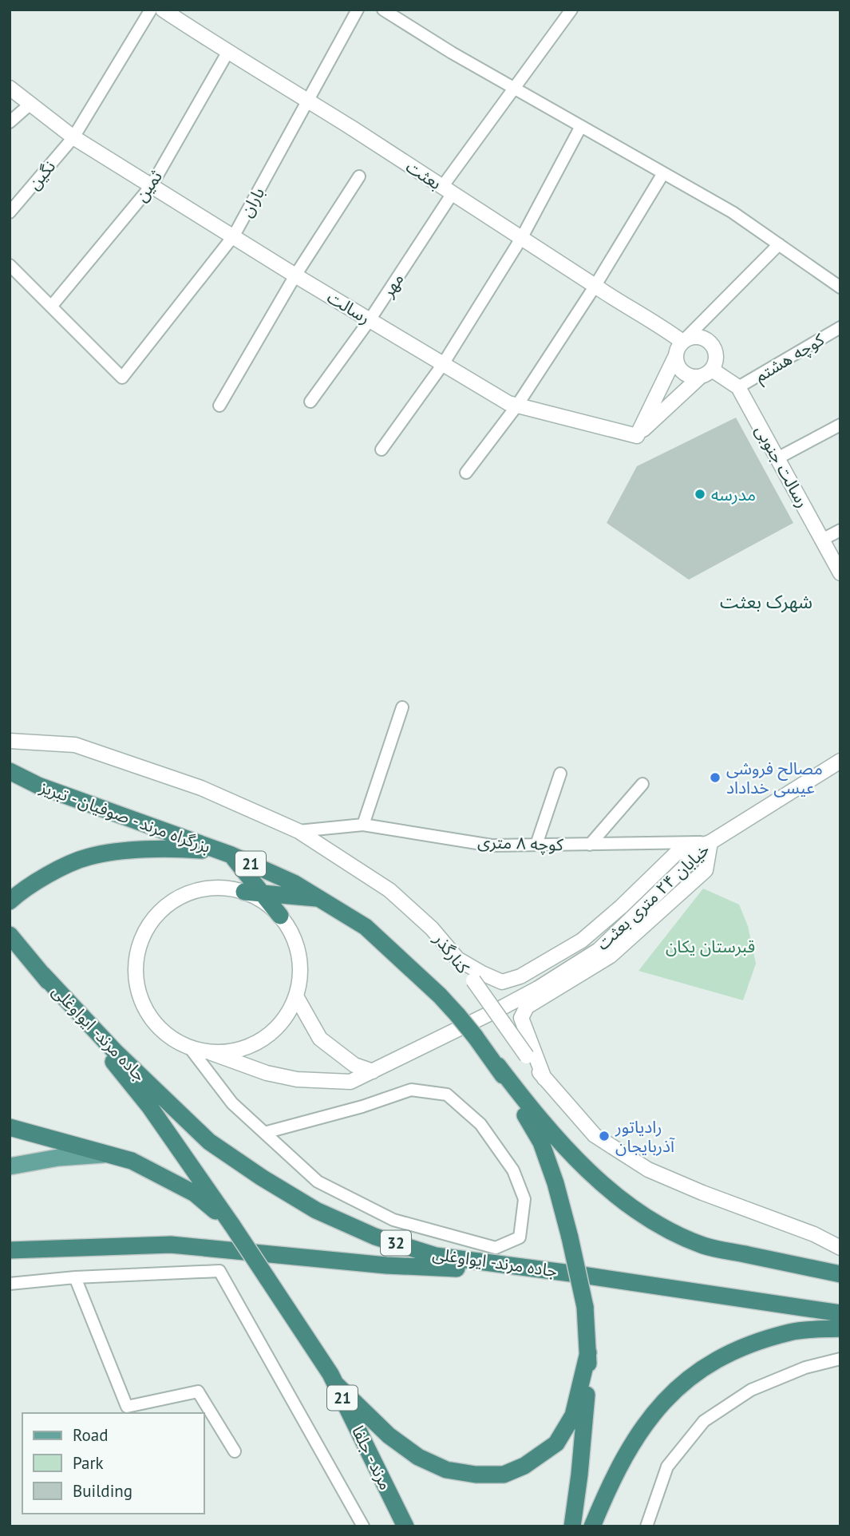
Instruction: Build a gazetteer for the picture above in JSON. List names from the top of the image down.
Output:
{
  "streets": {
    "highway": [
      "بزرگراه مرند - صوفیان - تبریز",
      "21",
      "جاده مرند- ایواوغلی",
      "32",
      "مرند - جلفا"
    ],
    "street": [
      "نگین",
      "بعثت",
      "ثمین",
      "باران",
      "مهر",
      "رسالت",
      "کوچه هشتم",
      "رسالت جنوبی",
      "کوچه ۸ متری",
      "خیابان ۲۴ متری بعثت",
      "کنارگذر"
    ]
  },
  "crossings": [
    ["نگین", "رسالت"],
    ["بعثت", "ثمین"],
    ["بعثت", "باران"],
    ["بعثت", "مهر"],
    ["بعثت", "رسالت جنوبی"],
    ["ثمین", "باران"],
    ["ثمین", "رسالت"],
    ["باران", "رسالت"],
    ["مهر", "رسالت"],
    ["کوچه هشتم", "رسالت جنوبی"],
    ["بزرگراه مرند - صوفیان - تبریز", "21"],
    ["کوچه ۸ متری", "خیابان ۲۴ متری بعثت"],
    ["کوچه ۸ متری", "کنارگذر"],
    ["21", "جاده مرند- ایواوغلی"],
    ["21", "مرند - جلفا"]
  ],
  "districts": ["شهرک بعثت"],
  "parks": ["قبرستان یکان"],
  "places": ["مدرسه", "مصالح فروشی عیسی خداداد", "رادیاتور آذربایجان"],
  "legend": ["Road", "Park", "Building"]
}
